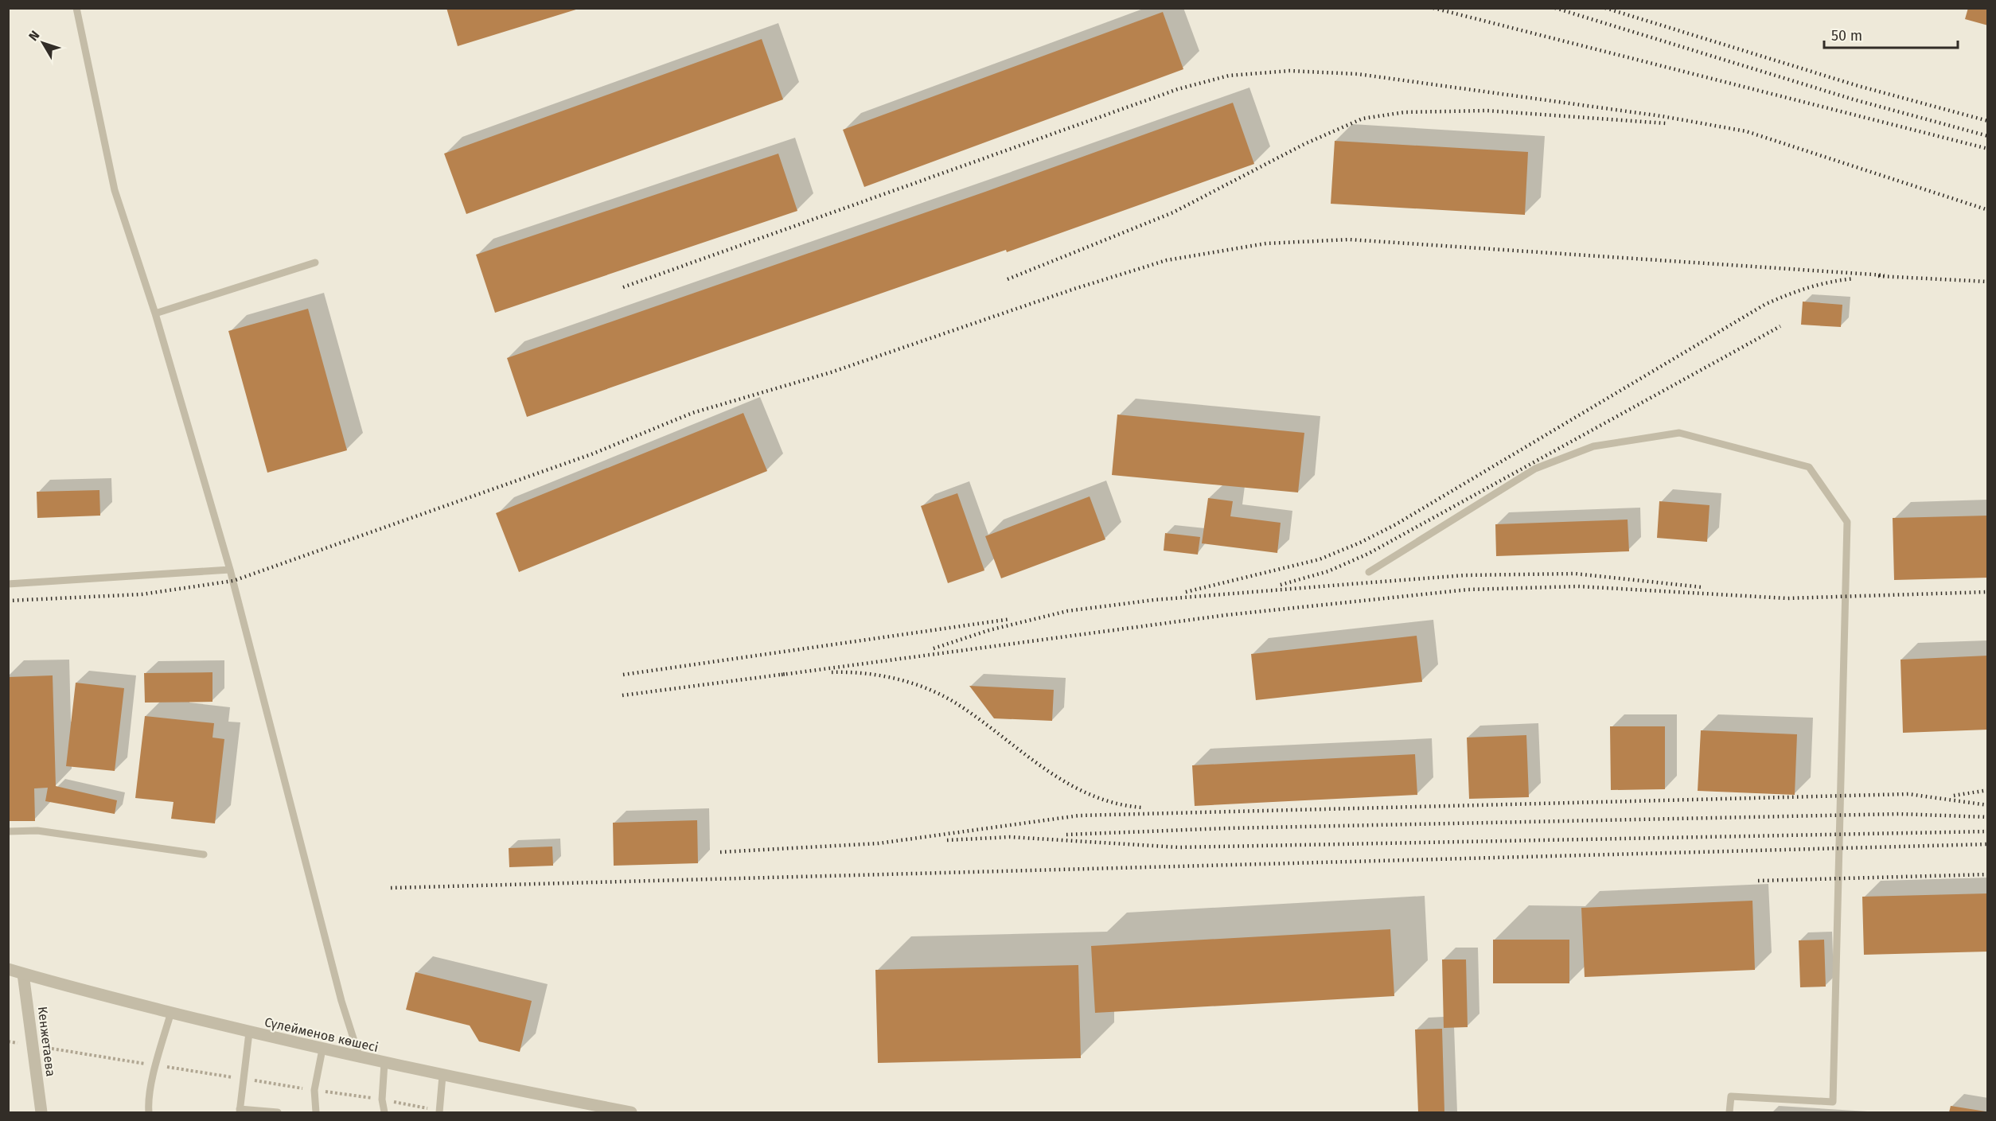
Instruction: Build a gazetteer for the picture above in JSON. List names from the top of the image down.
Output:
{
  "streets": {
    "street": ["Сүлейменов көшесі", "Кенжетаева"]
  },
  "crossings": [
    ["Сүлейменов көшесі", "Кенжетаева"]
  ],
  "scale_bar": "50 m",
  "north": "top left"
}
